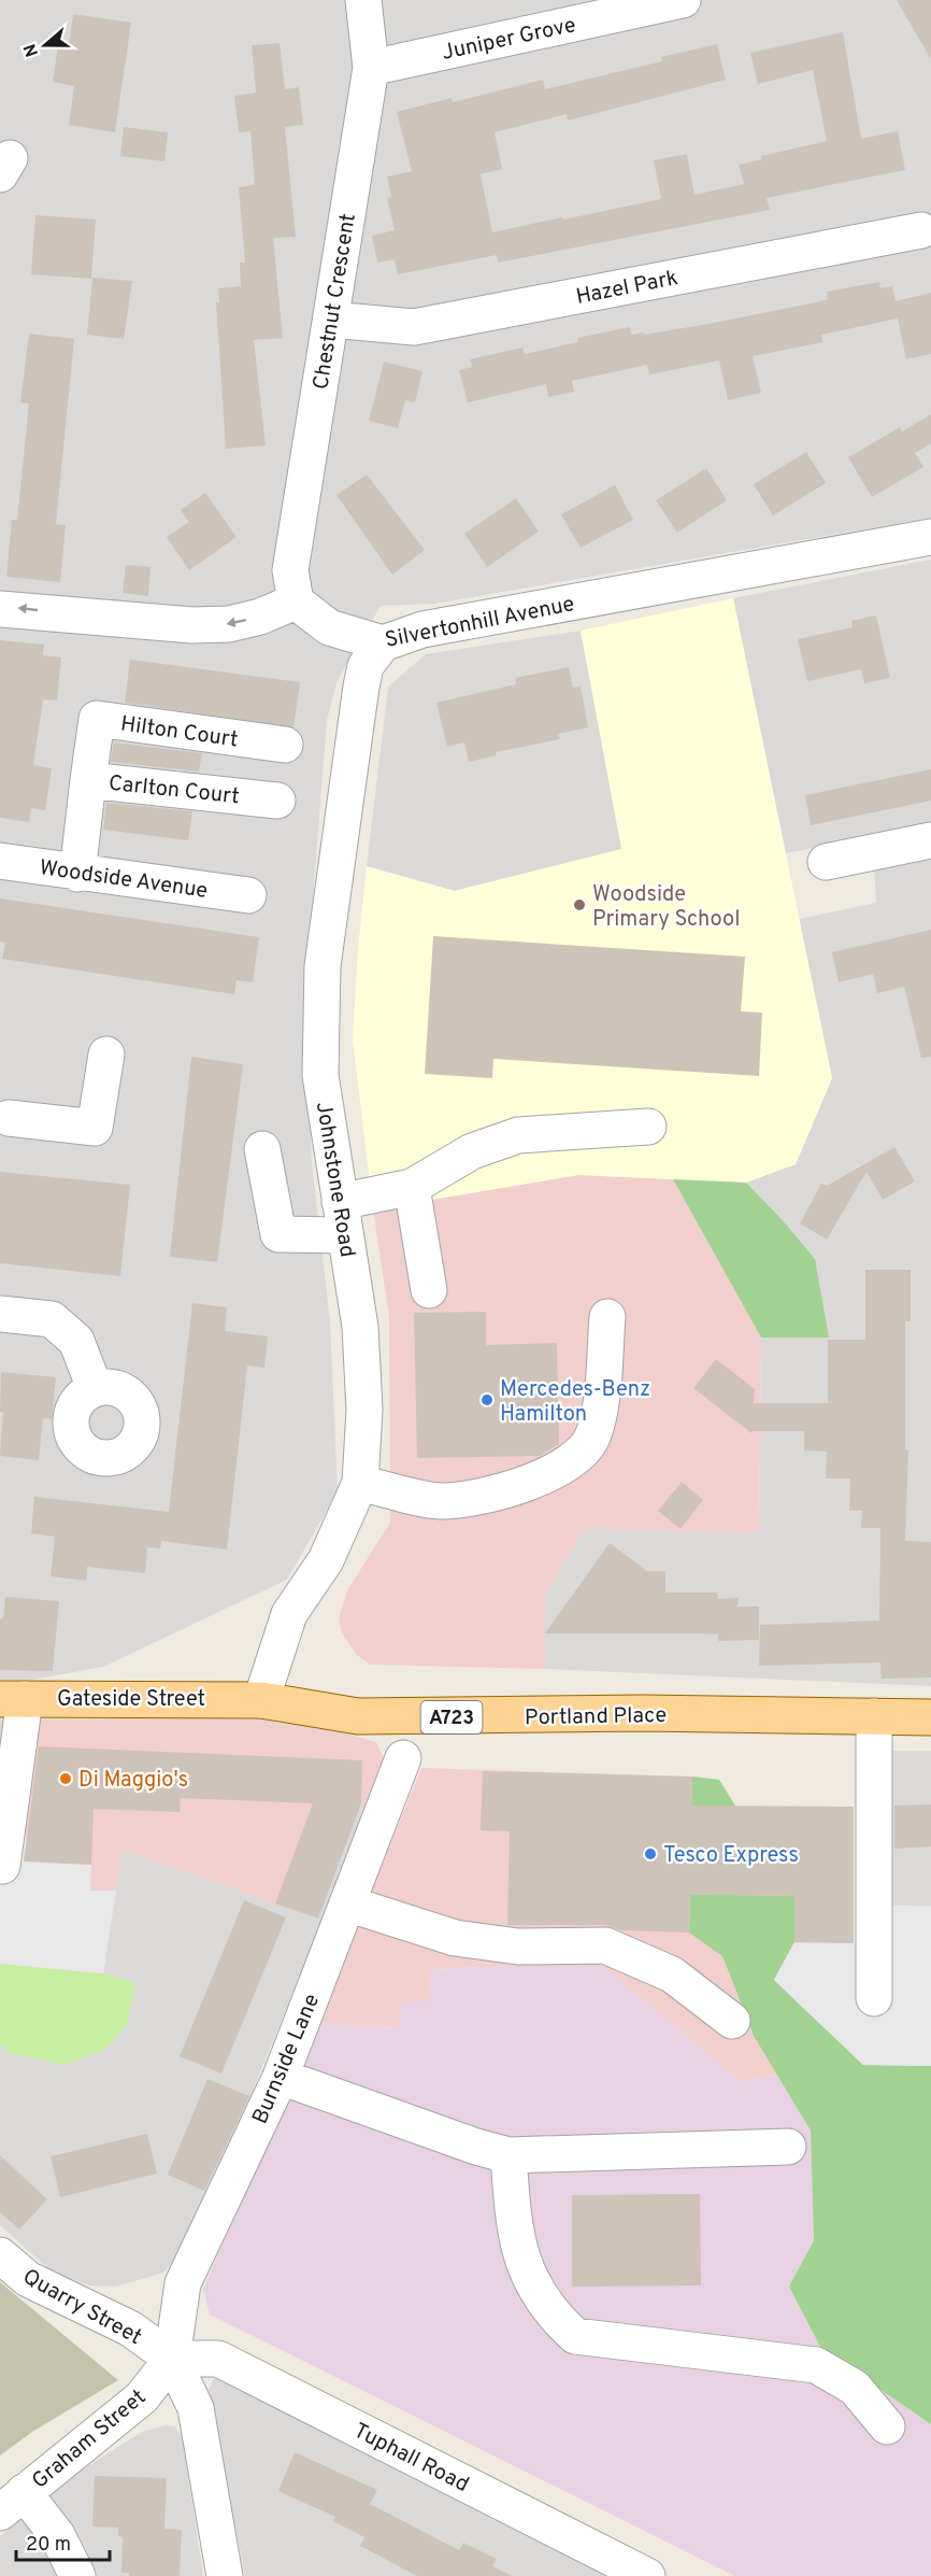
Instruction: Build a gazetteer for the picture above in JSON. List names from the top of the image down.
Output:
{
  "streets": {
    "main road": ["Gateside Street", "Portland Place", "A723"],
    "street": [
      "Juniper Grove",
      "Hazel Park",
      "Chestnut Crescent",
      "Silvertonhill Avenue",
      "Hilton Court",
      "Carlton Court",
      "Woodside Avenue",
      "Johnstone Road",
      "Burnside Lane",
      "Quarry Street",
      "Graham Street",
      "Tuphall Road"
    ]
  },
  "crossings": [
    ["Juniper Grove", "Chestnut Crescent"],
    ["Hazel Park", "Chestnut Crescent"],
    ["Chestnut Crescent", "Silvertonhill Avenue"],
    ["Silvertonhill Avenue", "Johnstone Road"],
    ["Hilton Court", "Carlton Court"],
    ["Carlton Court", "Woodside Avenue"],
    ["Johnstone Road", "Gateside Street"],
    ["Johnstone Road", "Portland Place"],
    ["Gateside Street", "Portland Place"],
    ["Burnside Lane", "Quarry Street"],
    ["Burnside Lane", "Graham Street"],
    ["Burnside Lane", "Tuphall Road"],
    ["Quarry Street", "Graham Street"],
    ["Quarry Street", "Tuphall Road"],
    ["Graham Street", "Tuphall Road"]
  ],
  "places": [
    "Woodside Primary School",
    "Mercedes-Benz Hamilton",
    "Di Maggio's",
    "Tesco Express"
  ],
  "scale_bar": "20 m",
  "north": "left"
}
